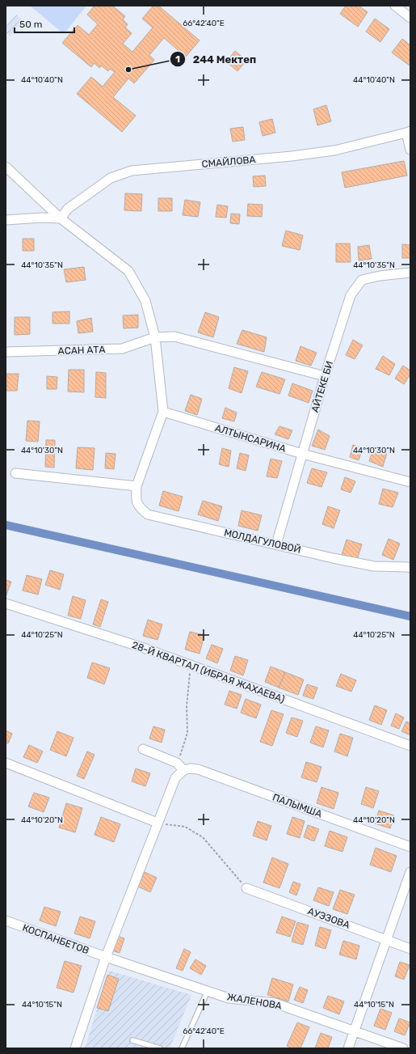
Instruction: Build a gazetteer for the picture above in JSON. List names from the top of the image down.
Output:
{
  "streets": {
    "street": [
      "СМАЙЛОВА",
      "АСАН АТА",
      "АЙТЕКЕ БИ",
      "АЛТЫНСАРИНА",
      "МОЛДАГУЛОВОЙ",
      "28-Й КВАРТАЛ (ИБРАЯ ЖАХАЕВА)",
      "ПАЛЫМША",
      "АУЭЗОВА",
      "КОСПАНБЕТОВ",
      "ЖАЛЕНОВА"
    ]
  },
  "crossings": [
    ["АЙТЕКЕ БИ", "АЛТЫНСАРИНА"],
    ["АЙТЕКЕ БИ", "МОЛДАГУЛОВОЙ"],
    ["АЛТЫНСАРИНА", "МОЛДАГУЛОВОЙ"],
    ["КОСПАНБЕТОВ", "ЖАЛЕНОВА"]
  ],
  "places": ["244 Мектеп"],
  "scale_bar": "50 m",
  "coordinates": [
    "66°42'40\"E",
    "44°10'40\"N",
    "44°10'35\"N",
    "44°10'30\"N",
    "44°10'25\"N",
    "44°10'20\"N",
    "44°10'15\"N"
  ]
}
